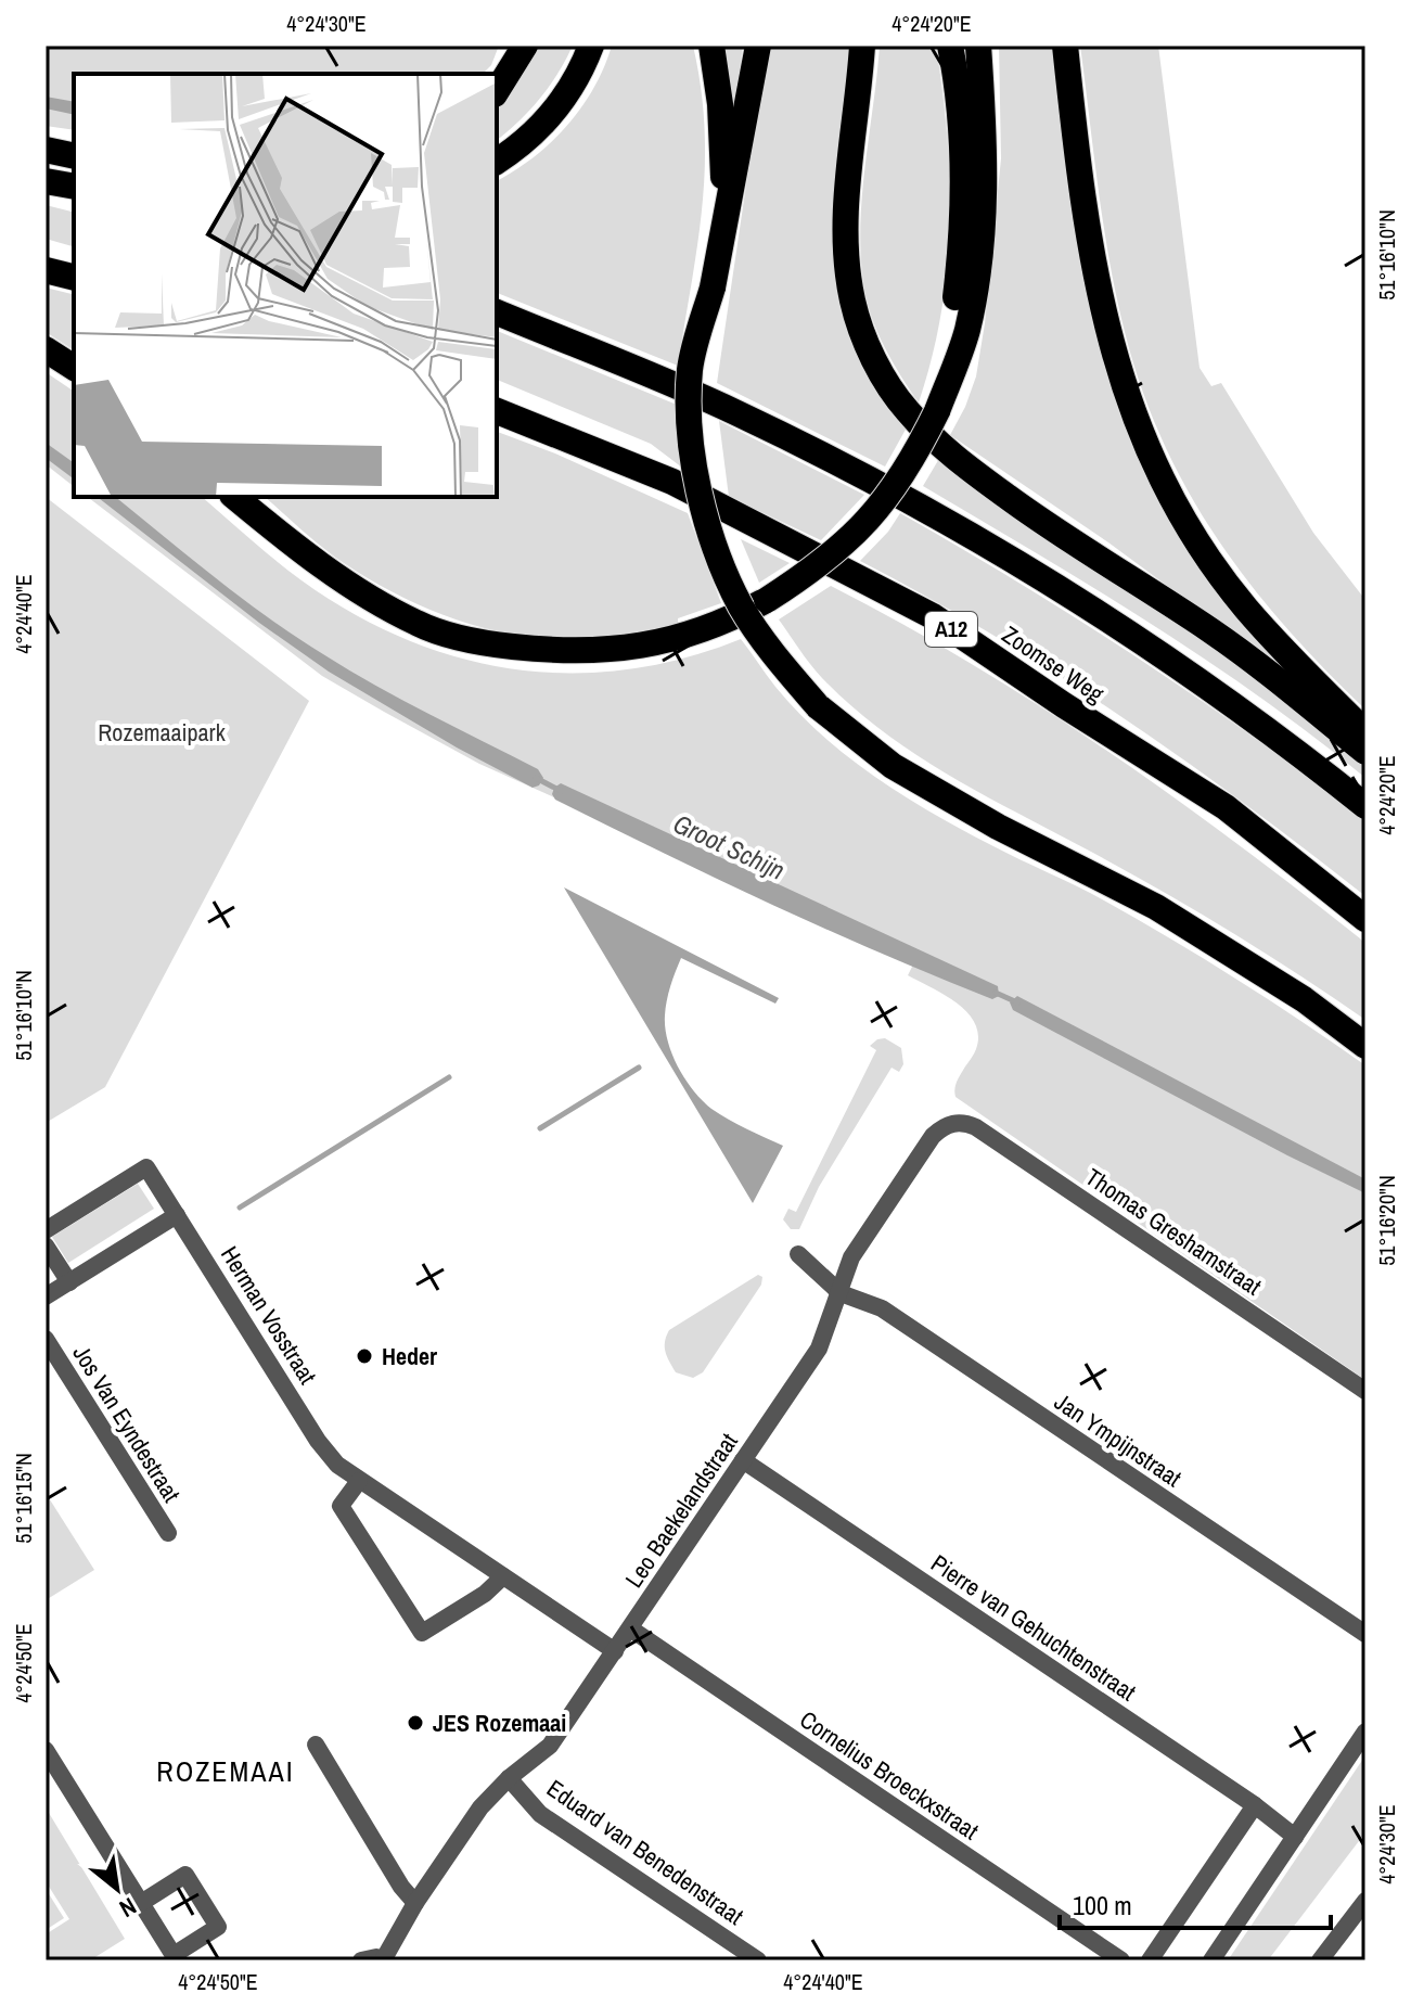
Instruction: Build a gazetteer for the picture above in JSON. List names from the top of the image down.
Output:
{
  "streets": {
    "highway": ["A12", "Zoomse Weg"],
    "street": [
      "Thomas Greshamstraat",
      "Herman Vosstraat",
      "Jos Van Eyndestraat",
      "Jan Ympijnstraat",
      "Leo Baekelandstraat",
      "Pierre van Gehuchtenstraat",
      "Cornelius Broeckxstraat",
      "Eduard van Benedenstraat"
    ]
  },
  "crossings": [
    ["Thomas Greshamstraat", "Leo Baekelandstraat"],
    ["Herman Vosstraat", "Leo Baekelandstraat"],
    ["Jan Ympijnstraat", "Leo Baekelandstraat"],
    ["Leo Baekelandstraat", "Pierre van Gehuchtenstraat"],
    ["Leo Baekelandstraat", "Cornelius Broeckxstraat"],
    ["Leo Baekelandstraat", "Eduard van Benedenstraat"]
  ],
  "districts": ["ROZEMAAI"],
  "water": ["Groot Schijn"],
  "parks": ["Rozemaaipark"],
  "places": ["Heder", "JES Rozemaai"],
  "scale_bar": "100 m",
  "north": "bottom right",
  "coordinates": [
    "4°24'30\"E",
    "4°24'20\"E",
    "51°16'10\"N",
    "4°24'40\"E",
    "51°16'20\"N",
    "51°16'15\"N",
    "4°24'50\"E"
  ]
}
